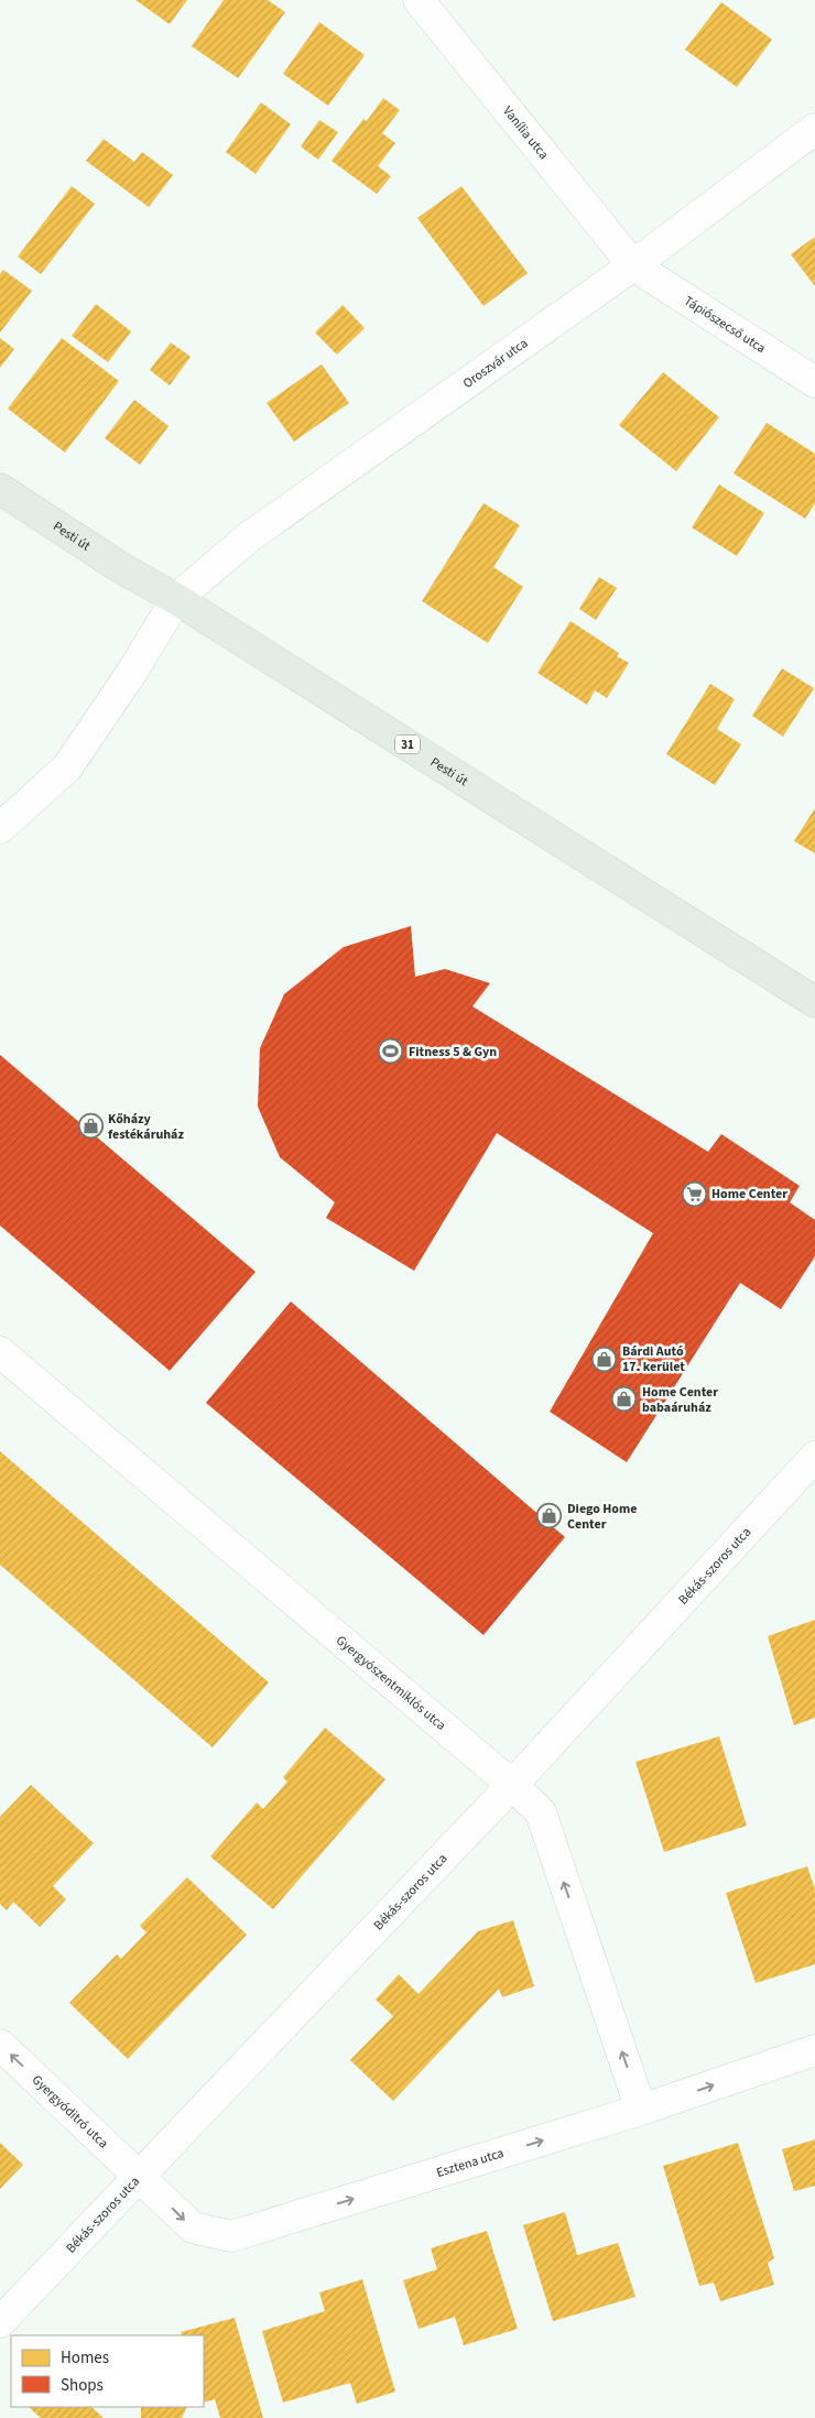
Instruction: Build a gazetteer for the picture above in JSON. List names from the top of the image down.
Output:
{
  "streets": {
    "main road": ["Pesti út", "31"],
    "street": [
      "Vanília utca",
      "Tápiószecső utca",
      "Oroszvár utca",
      "Békás-szoros utca",
      "Gyergyószentmiklós utca",
      "Gyergyóditró utca",
      "Esztena utca"
    ]
  },
  "crossings": [
    ["Vanília utca", "Tápiószecső utca"],
    ["Vanília utca", "Oroszvár utca"],
    ["Tápiószecső utca", "Oroszvár utca"],
    ["Oroszvár utca", "Pesti út"],
    ["Békás-szoros utca", "Gyergyószentmiklós utca"],
    ["Békás-szoros utca", "Gyergyóditró utca"],
    ["Békás-szoros utca", "Esztena utca"],
    ["Gyergyószentmiklós utca", "Esztena utca"],
    ["Gyergyóditró utca", "Esztena utca"]
  ],
  "one_way": ["Gyergyóditró utca", "Esztena utca"],
  "places": {
    "sports": ["Fitness 5 & Gyn"],
    "shop": [
      "Kőházy festékáruház",
      "Bárdi Autó 17. kerület",
      "Home Center babaáruház",
      "Diego Home Center"
    ],
    "supermarket": ["Home Center"]
  },
  "legend": ["Homes", "Shops"]
}
